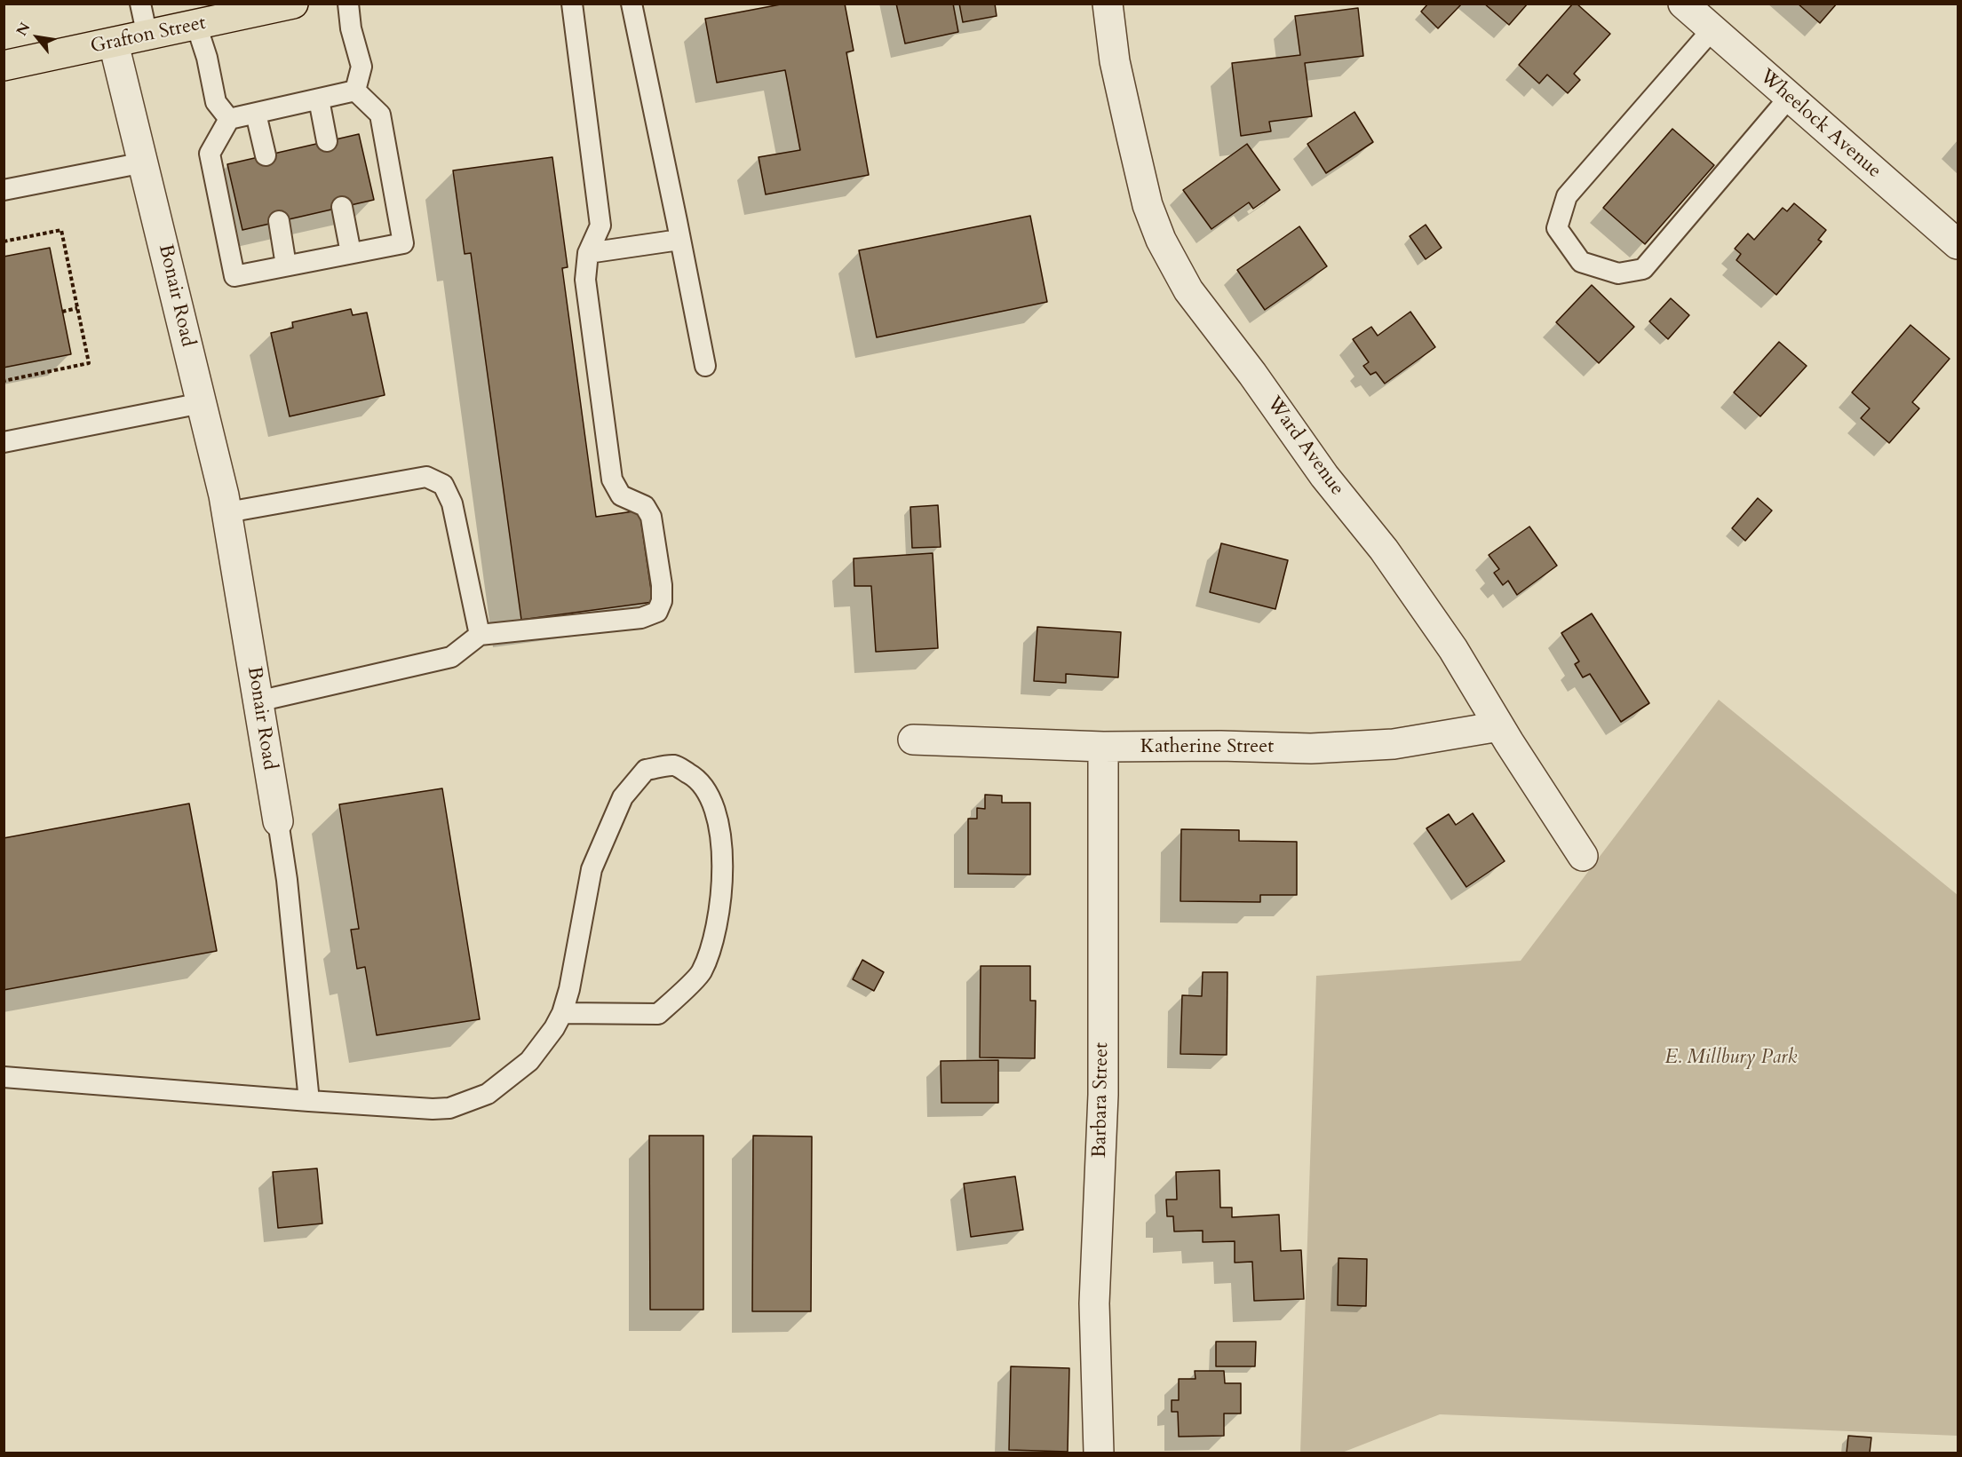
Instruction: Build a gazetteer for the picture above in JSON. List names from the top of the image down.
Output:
{
  "streets": {
    "highway": ["Grafton Street"],
    "street": [
      "Wheelock Avenue",
      "Bonair Road",
      "Ward Avenue",
      "Katherine Street",
      "Barbara Street"
    ]
  },
  "crossings": [
    ["Grafton Street", "Bonair Road"],
    ["Ward Avenue", "Katherine Street"],
    ["Katherine Street", "Barbara Street"]
  ],
  "parks": ["E. Millbury Park"],
  "north": "top left"
}
